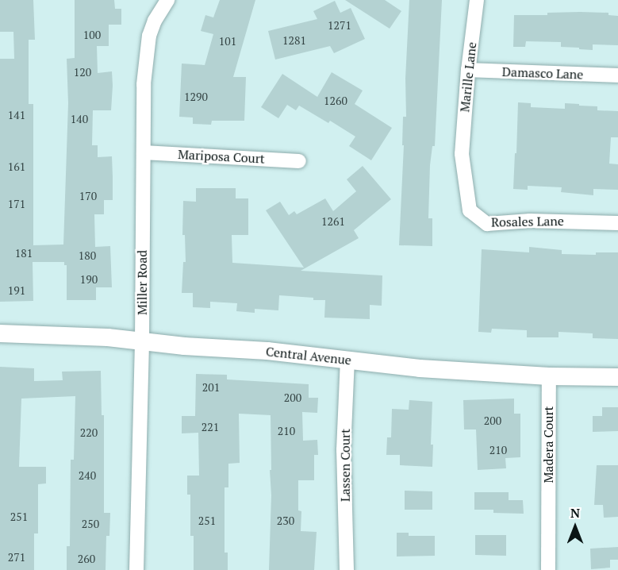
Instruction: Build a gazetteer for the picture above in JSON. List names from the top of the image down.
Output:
{
  "streets": {
    "street": [
      "Damasco Lane",
      "Marille Lane",
      "Mariposa Court",
      "Rosales Lane",
      "Miller Road",
      "Central Avenue",
      "Madera Court",
      "Lassen Court"
    ]
  },
  "crossings": [
    ["Damasco Lane", "Marille Lane"],
    ["Marille Lane", "Rosales Lane"],
    ["Mariposa Court", "Miller Road"],
    ["Miller Road", "Central Avenue"],
    ["Central Avenue", "Madera Court"],
    ["Central Avenue", "Lassen Court"]
  ],
  "house_numbers": [
    "1271",
    "100",
    "1281",
    "101",
    "120",
    "1290",
    "1260",
    "141",
    "140",
    "161",
    "170",
    "171",
    "1261",
    "181",
    "180",
    "190",
    "191",
    "201",
    "200",
    "200",
    "221",
    "210",
    "220",
    "210",
    "240",
    "251",
    "251",
    "230",
    "250",
    "271",
    "260"
  ],
  "north": "top"
}
